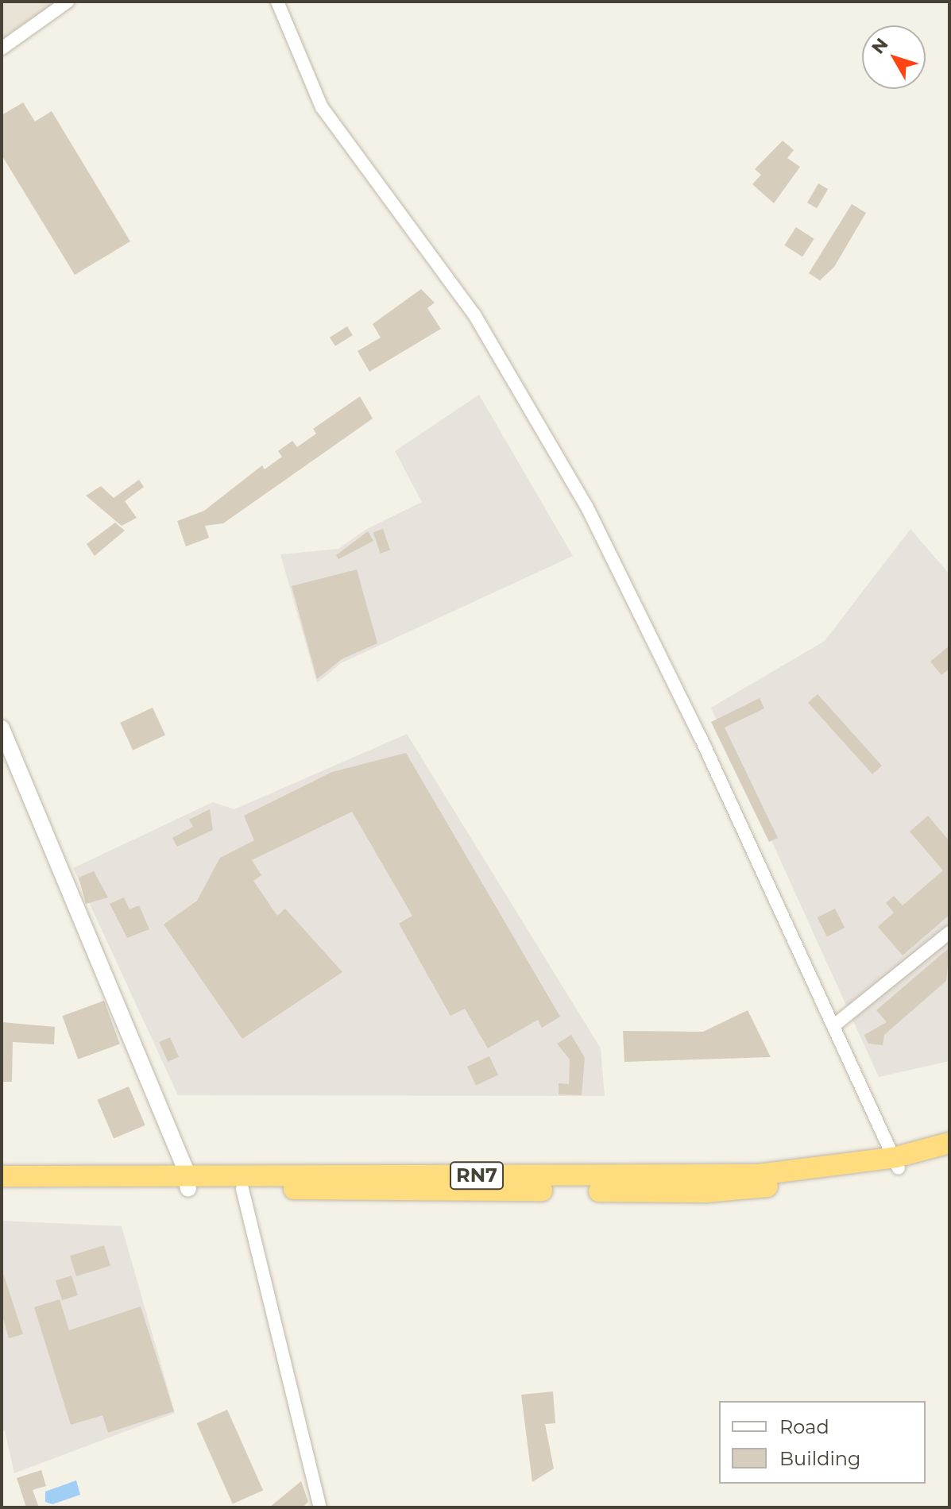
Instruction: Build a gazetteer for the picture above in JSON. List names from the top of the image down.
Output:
{
  "streets": {
    "highway": ["RN7"]
  },
  "legend": ["Road", "Building"],
  "north": "top left"
}
